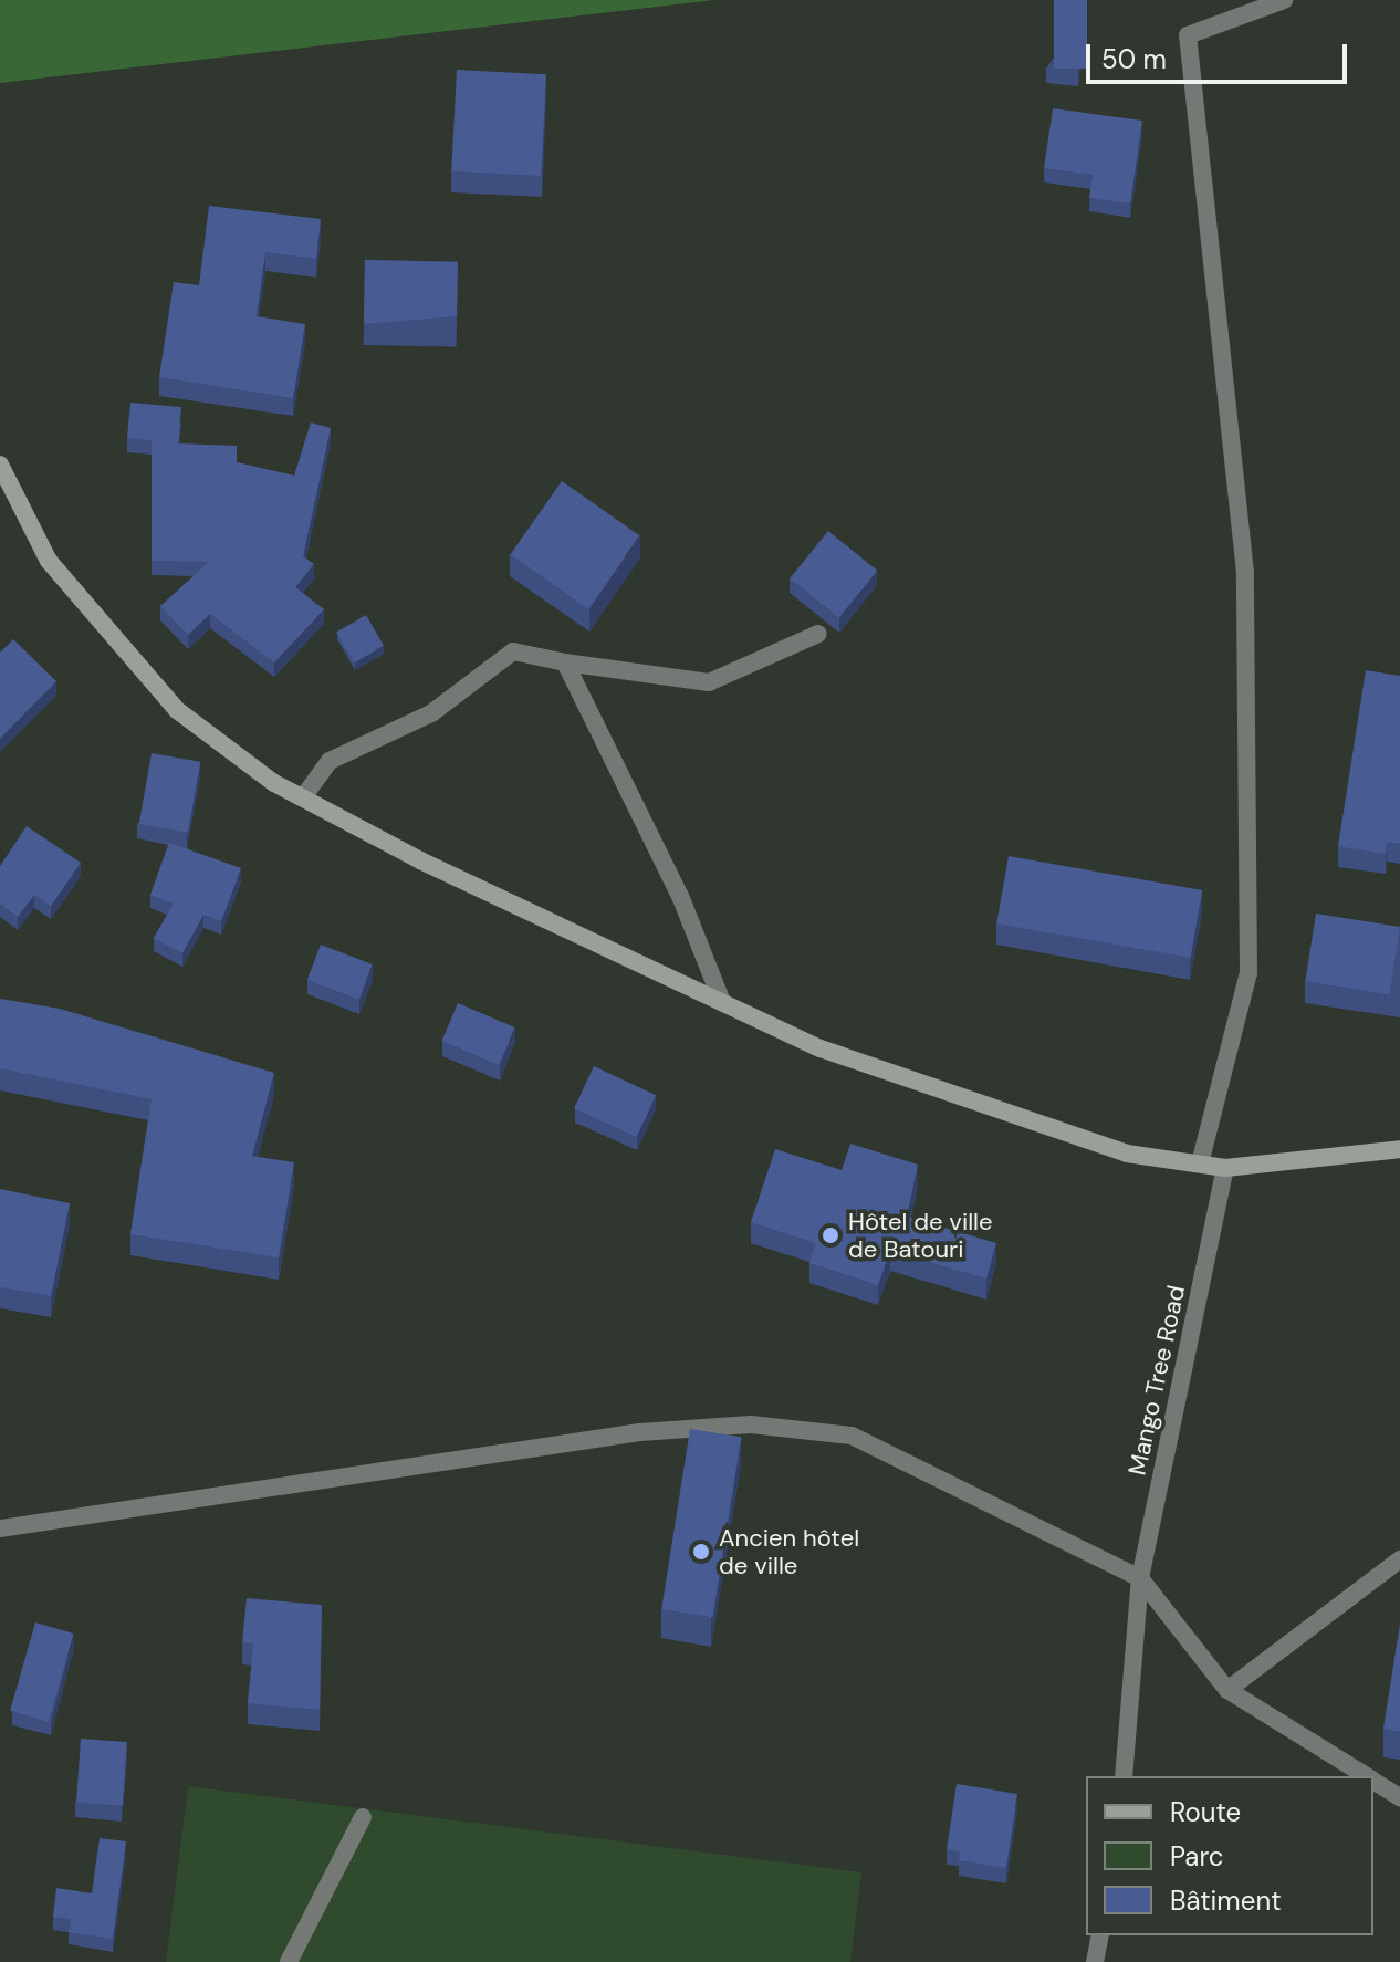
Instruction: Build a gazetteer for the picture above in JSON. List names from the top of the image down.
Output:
{
  "streets": {
    "street": ["Mango Tree Road"]
  },
  "places": ["Hôtel de ville de Batouri", "Ancien hôtel de ville"],
  "legend": ["Route", "Parc", "Bâtiment"],
  "scale_bar": "50 m"
}
